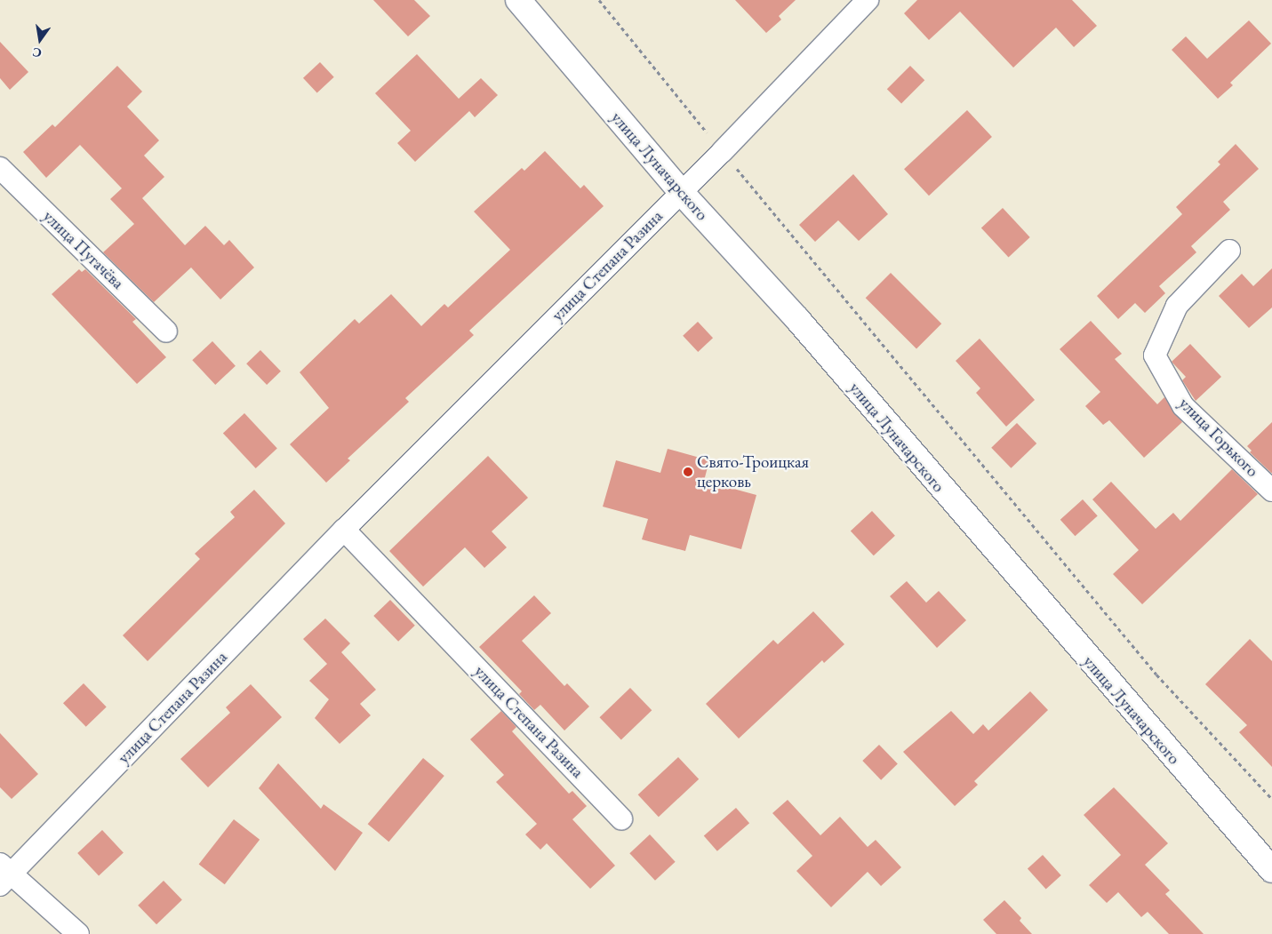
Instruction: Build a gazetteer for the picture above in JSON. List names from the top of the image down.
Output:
{
  "streets": {
    "main road": ["улица Луначарского"],
    "street": ["улица Пугачёва", "улица Степана Разина", "улица Горького"]
  },
  "crossings": [
    ["улица Луначарского", "улица Степана Разина"]
  ],
  "places": ["Свято-Троицкая церковь"],
  "north": "bottom"
}
